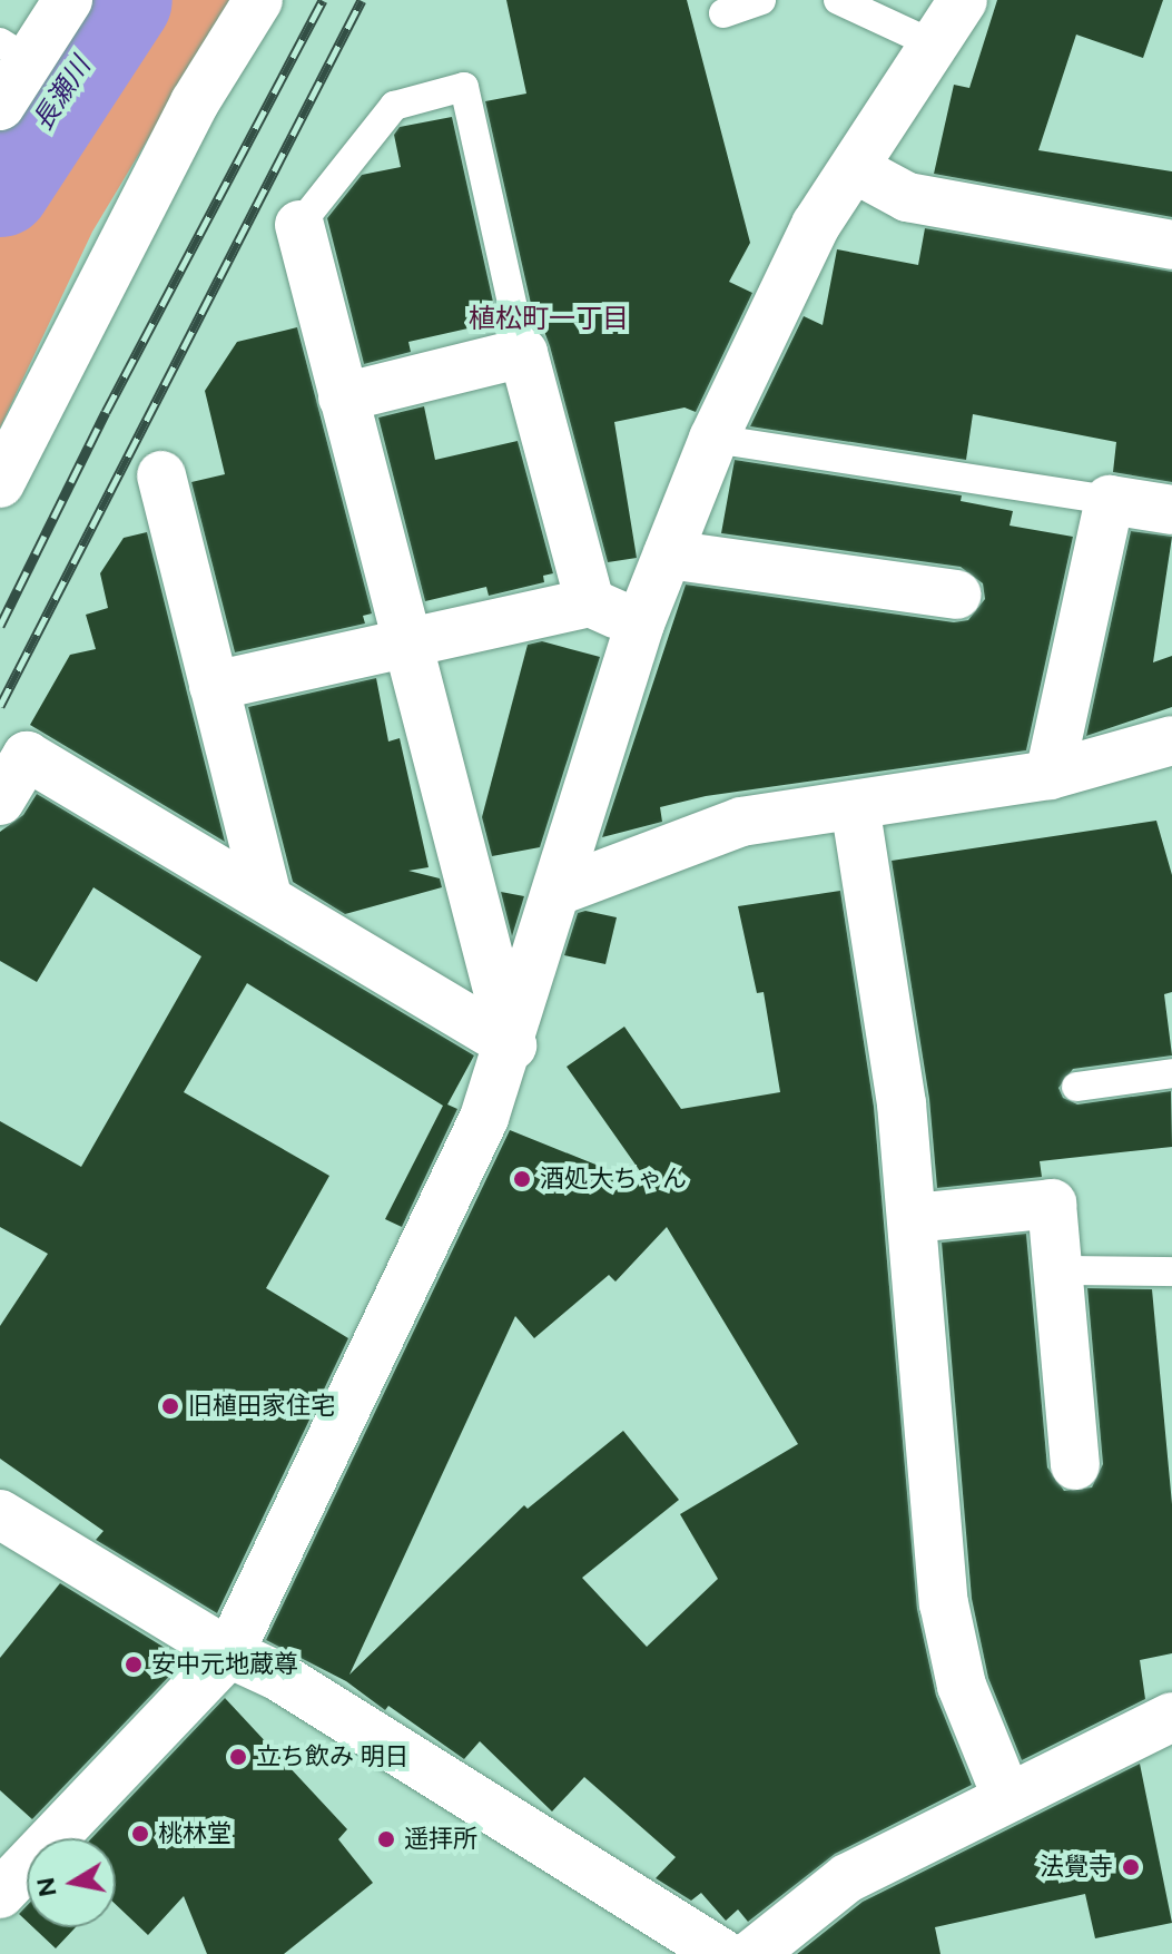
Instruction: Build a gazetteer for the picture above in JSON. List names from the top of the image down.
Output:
{
  "districts": ["植松町一丁目"],
  "water": ["長瀬川"],
  "places": [
    "酒処大ちゃん",
    "旧植田家住宅",
    "安中元地蔵尊",
    "立ち飲み 明日",
    "桃林堂",
    "遥拝所",
    "法覺寺"
  ],
  "north": "left"
}
